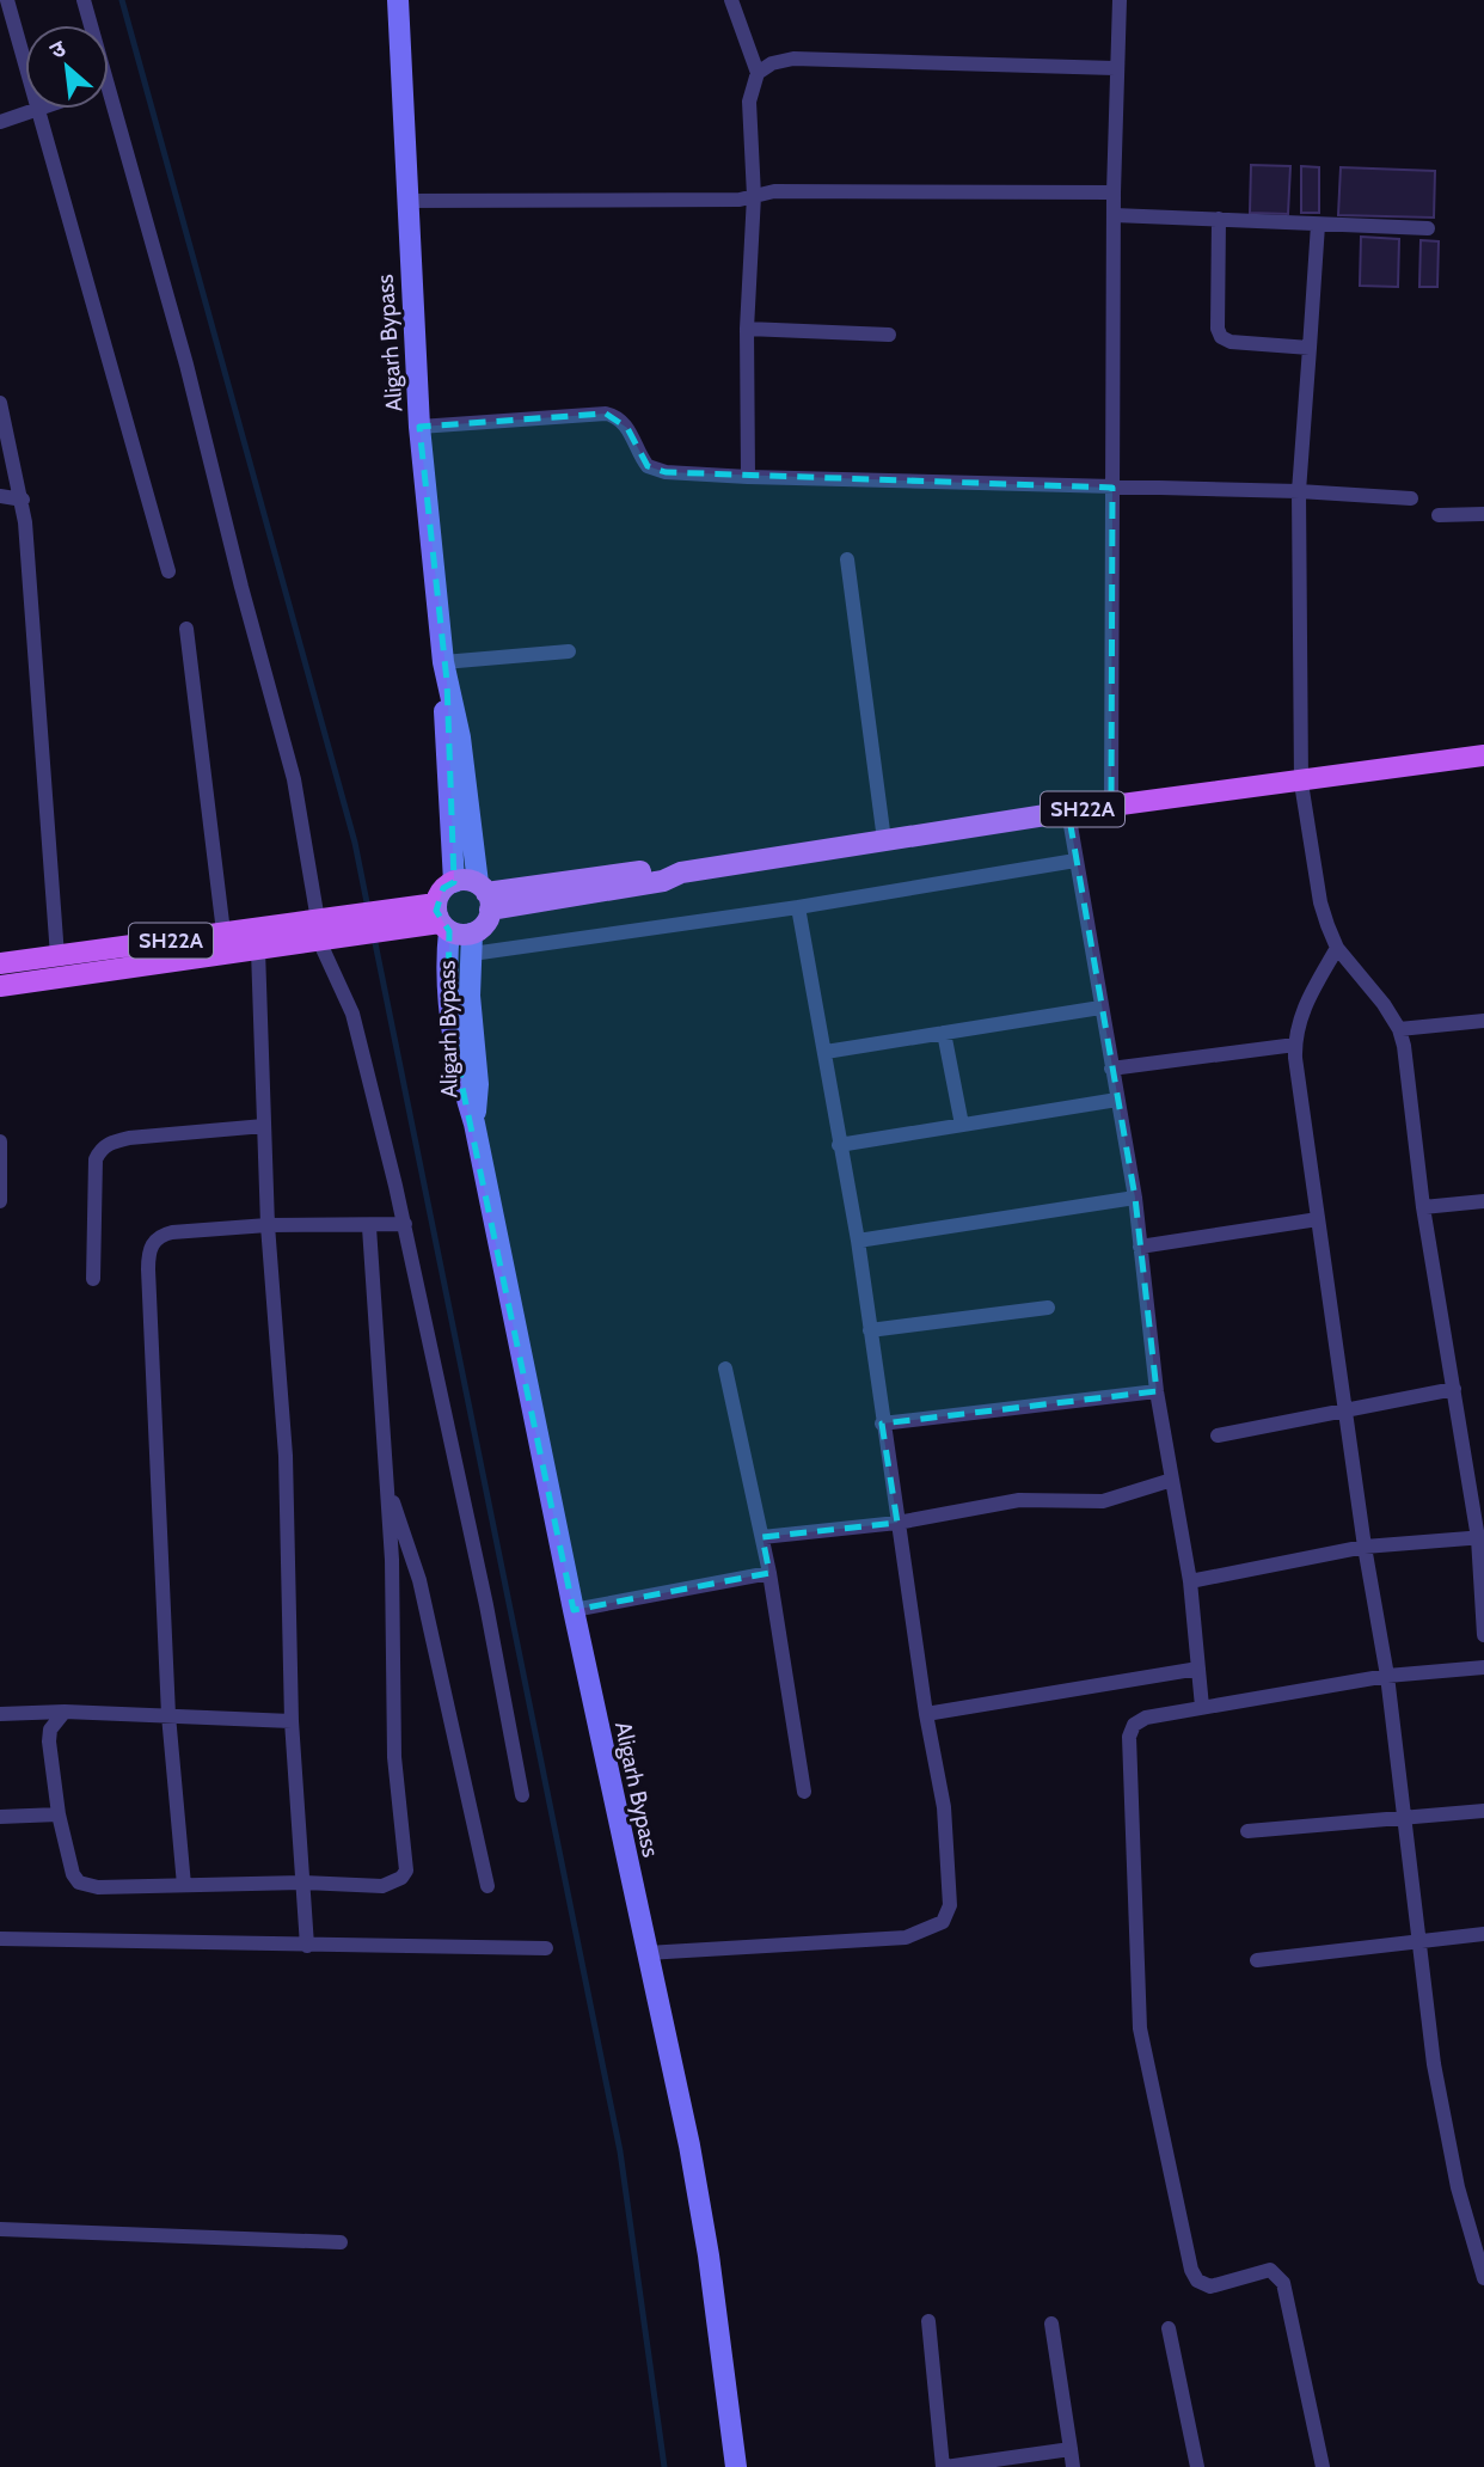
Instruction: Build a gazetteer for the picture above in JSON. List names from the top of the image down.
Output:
{
  "streets": {
    "main road": ["Aligarh Bypass", "SH22A"]
  },
  "crossings": [
    ["Aligarh Bypass", "SH22A"]
  ],
  "north": "top left"
}
